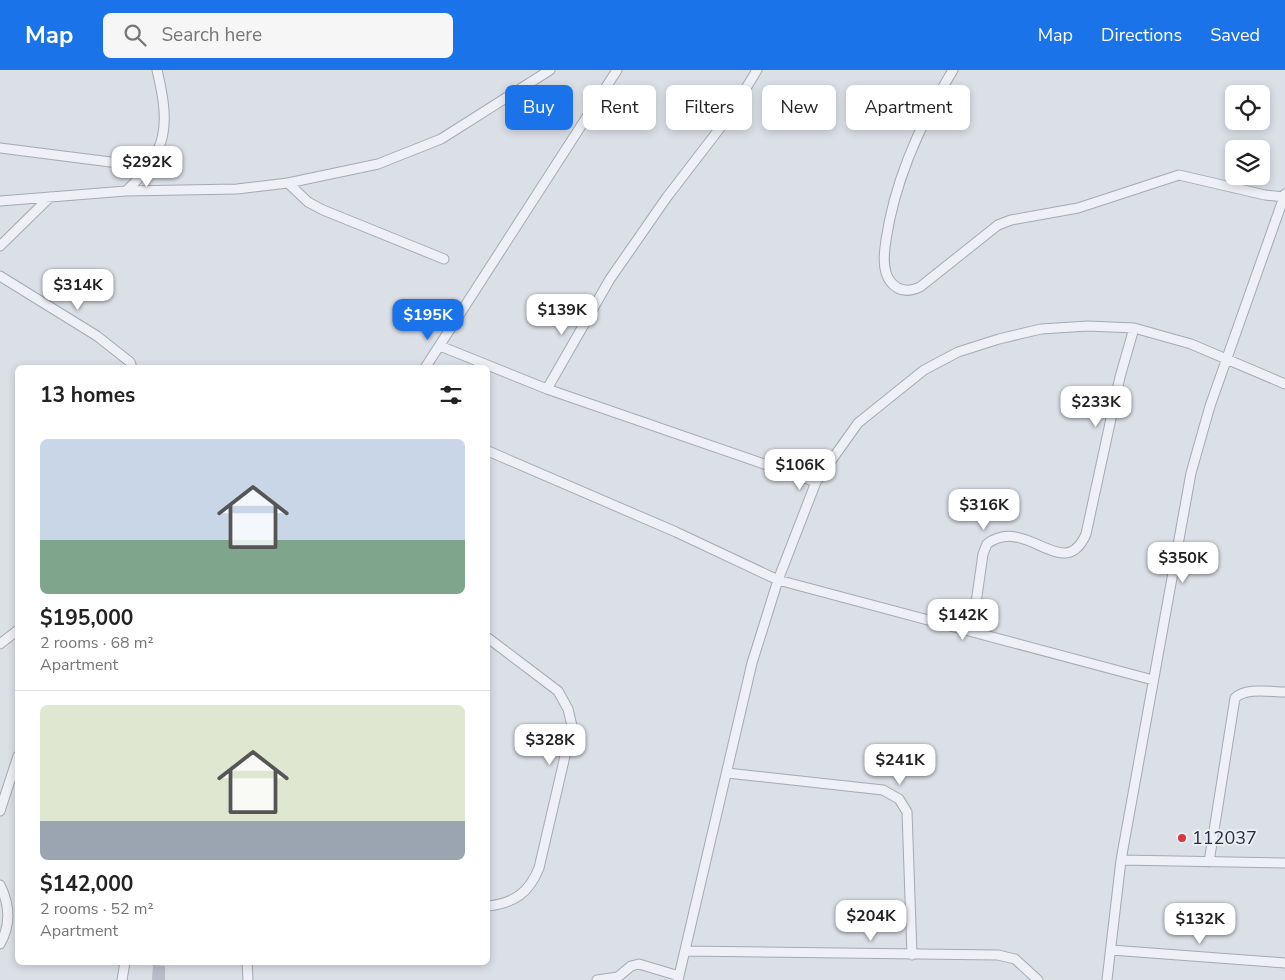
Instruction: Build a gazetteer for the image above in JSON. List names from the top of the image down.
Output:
{
  "places": ["112037"],
  "page": {
    "header": "Map",
    "search": "Search here",
    "nav": ["Map", "Directions", "Saved"],
    "chip": [
      "Buy",
      "Rent",
      "Filters",
      "New",
      "Apartment"
    ],
    "price": [
      "$292K",
      "$314K",
      "$139K",
      "$195K",
      "$233K",
      "$106K",
      "$316K",
      "$350K",
      "$142K",
      "$328K",
      "$241K",
      "$204K",
      "$132K"
    ],
    "heading": "13 homes",
    "list": [
      {
        "name": "$195,000",
        "note": "2 rooms · 68 m² · Apartment"
      },
      {
        "name": "$142,000",
        "note": "2 rooms · 52 m² · Apartment"
      }
    ]
  }
}
